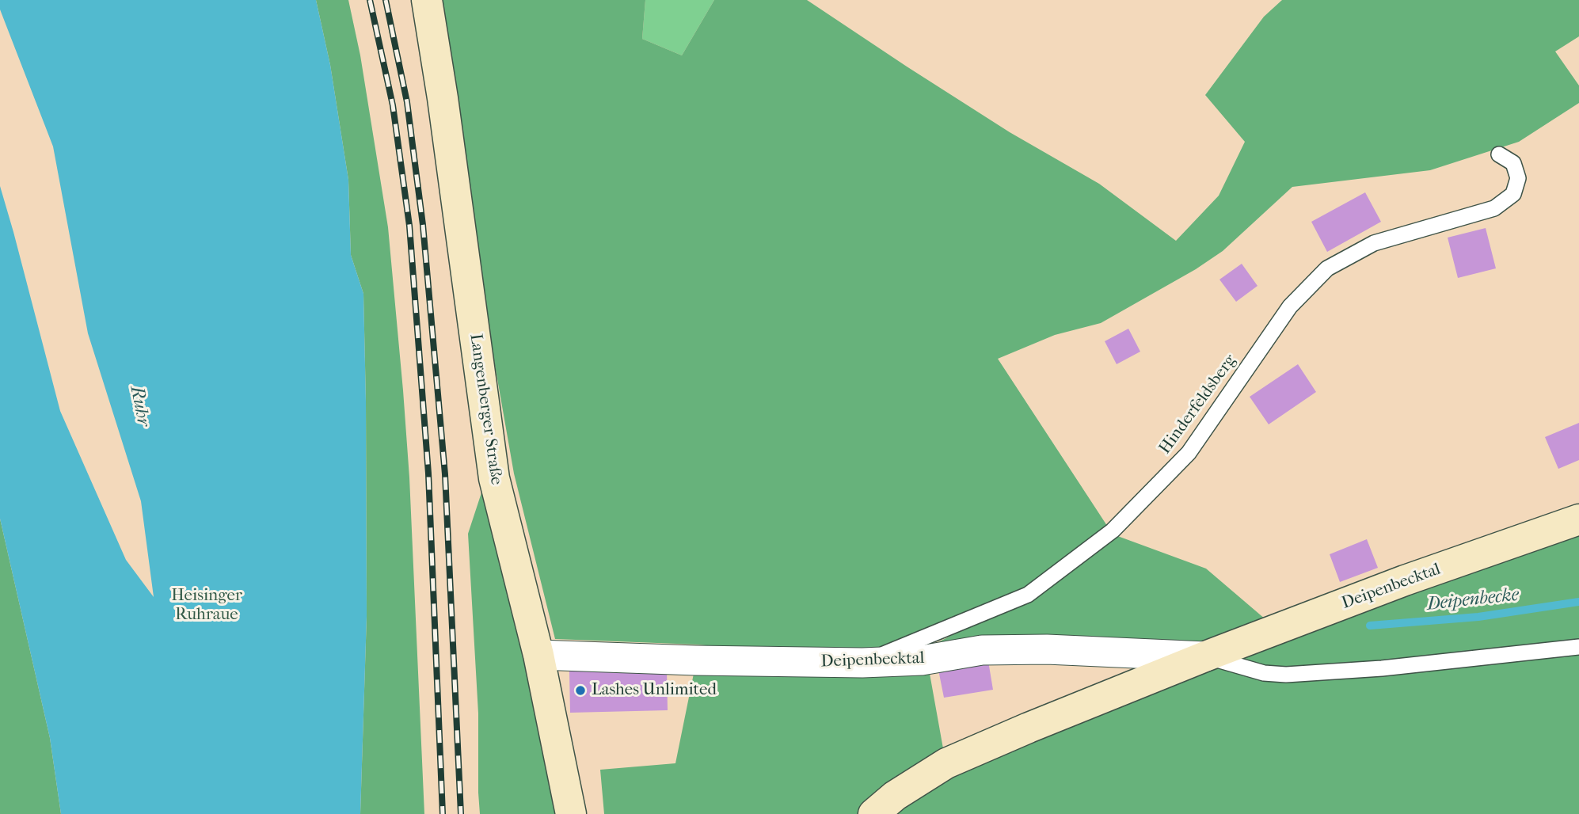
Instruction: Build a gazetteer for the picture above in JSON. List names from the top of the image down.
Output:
{
  "streets": {
    "main road": ["Langenberger Straße", "Deipenbecktal"],
    "lane": ["Hinderfeldsberg"]
  },
  "crossings": [
    ["Hinderfeldsberg", "Deipenbecktal"],
    ["Langenberger Straße", "Deipenbecktal"]
  ],
  "water": ["Ruhr", "Deipenbecke"],
  "parks": ["Heisinger Ruhraue"],
  "places": ["Lashes Unlimited"]
}
